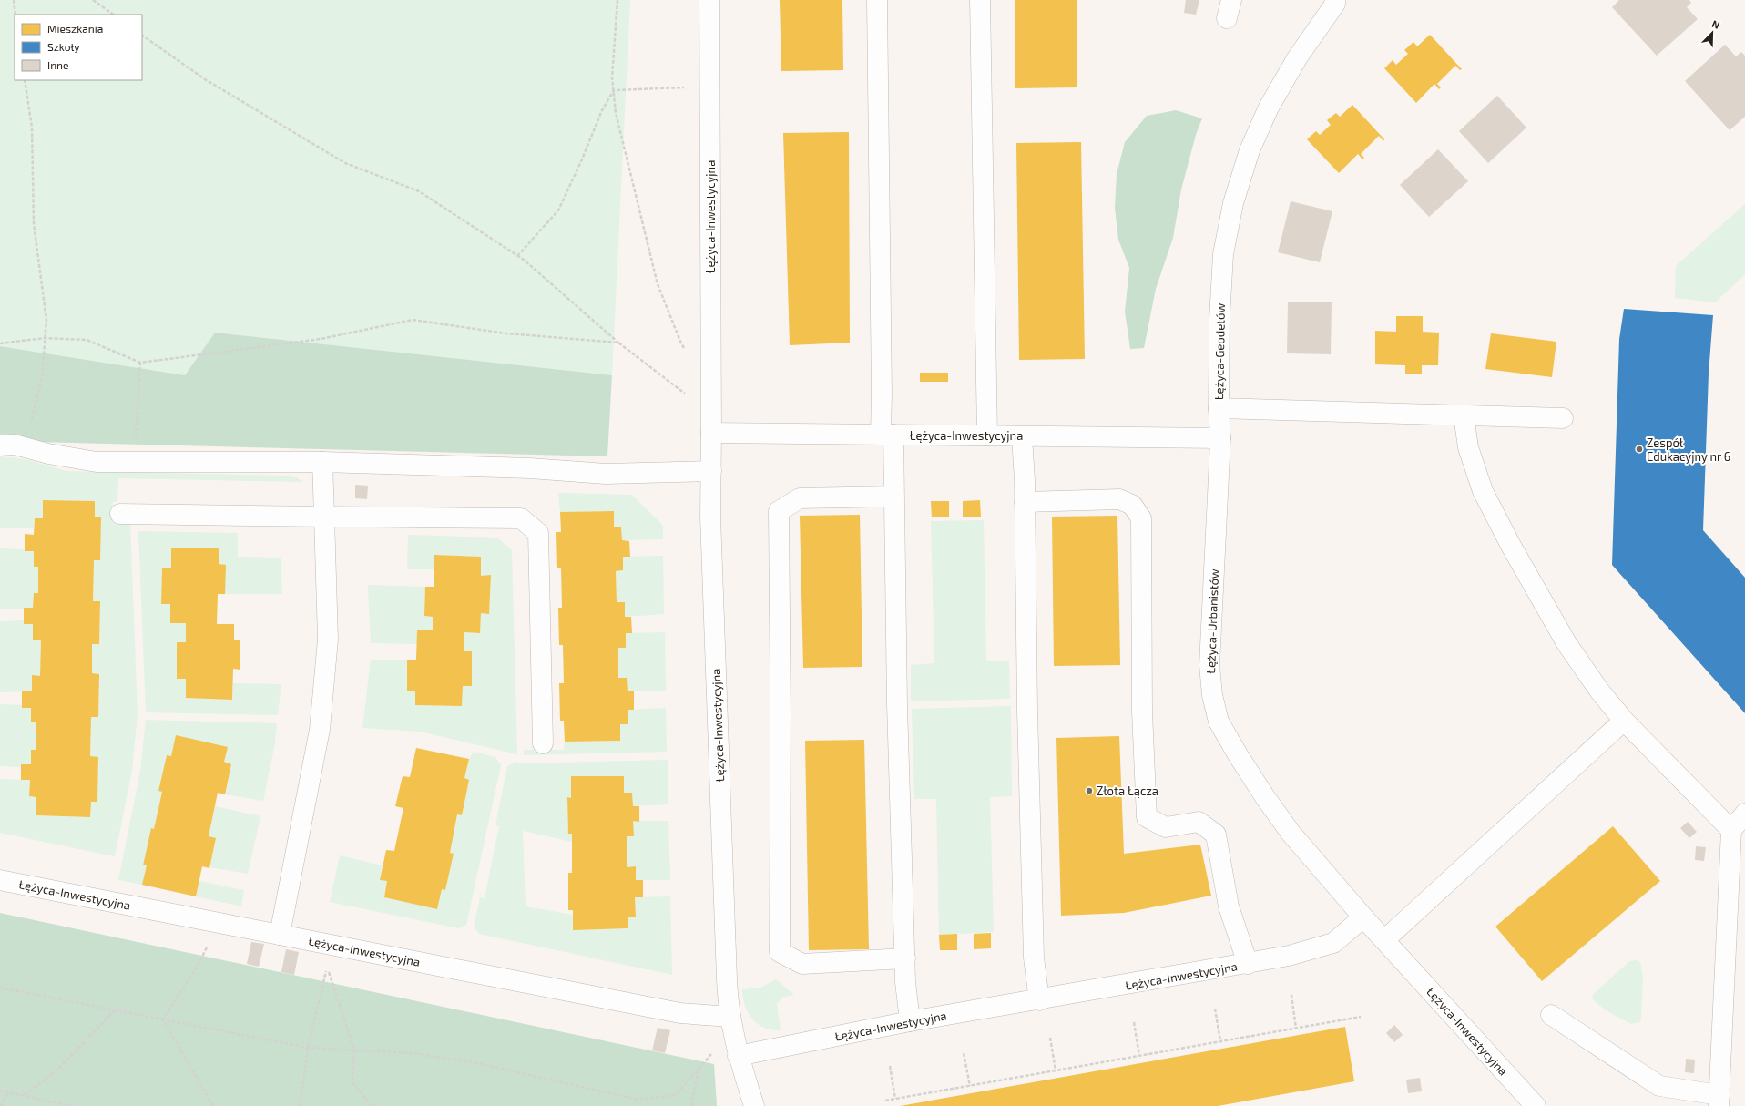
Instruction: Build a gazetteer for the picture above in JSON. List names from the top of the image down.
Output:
{
  "streets": {
    "street": ["Łężyca-Inwestycyjna", "Łężyca-Geodetów", "Łężyca-Urbanistów"]
  },
  "crossings": [
    ["Łężyca-Inwestycyjna", "Łężyca-Urbanistów"],
    ["Łężyca-Geodetów", "Łężyca-Urbanistów"]
  ],
  "places": ["Zespół Edukacyjny nr 6", "Złota Łącza"],
  "legend": ["Mieszkania", "Szkoły", "Inne"],
  "north": "top right"
}
